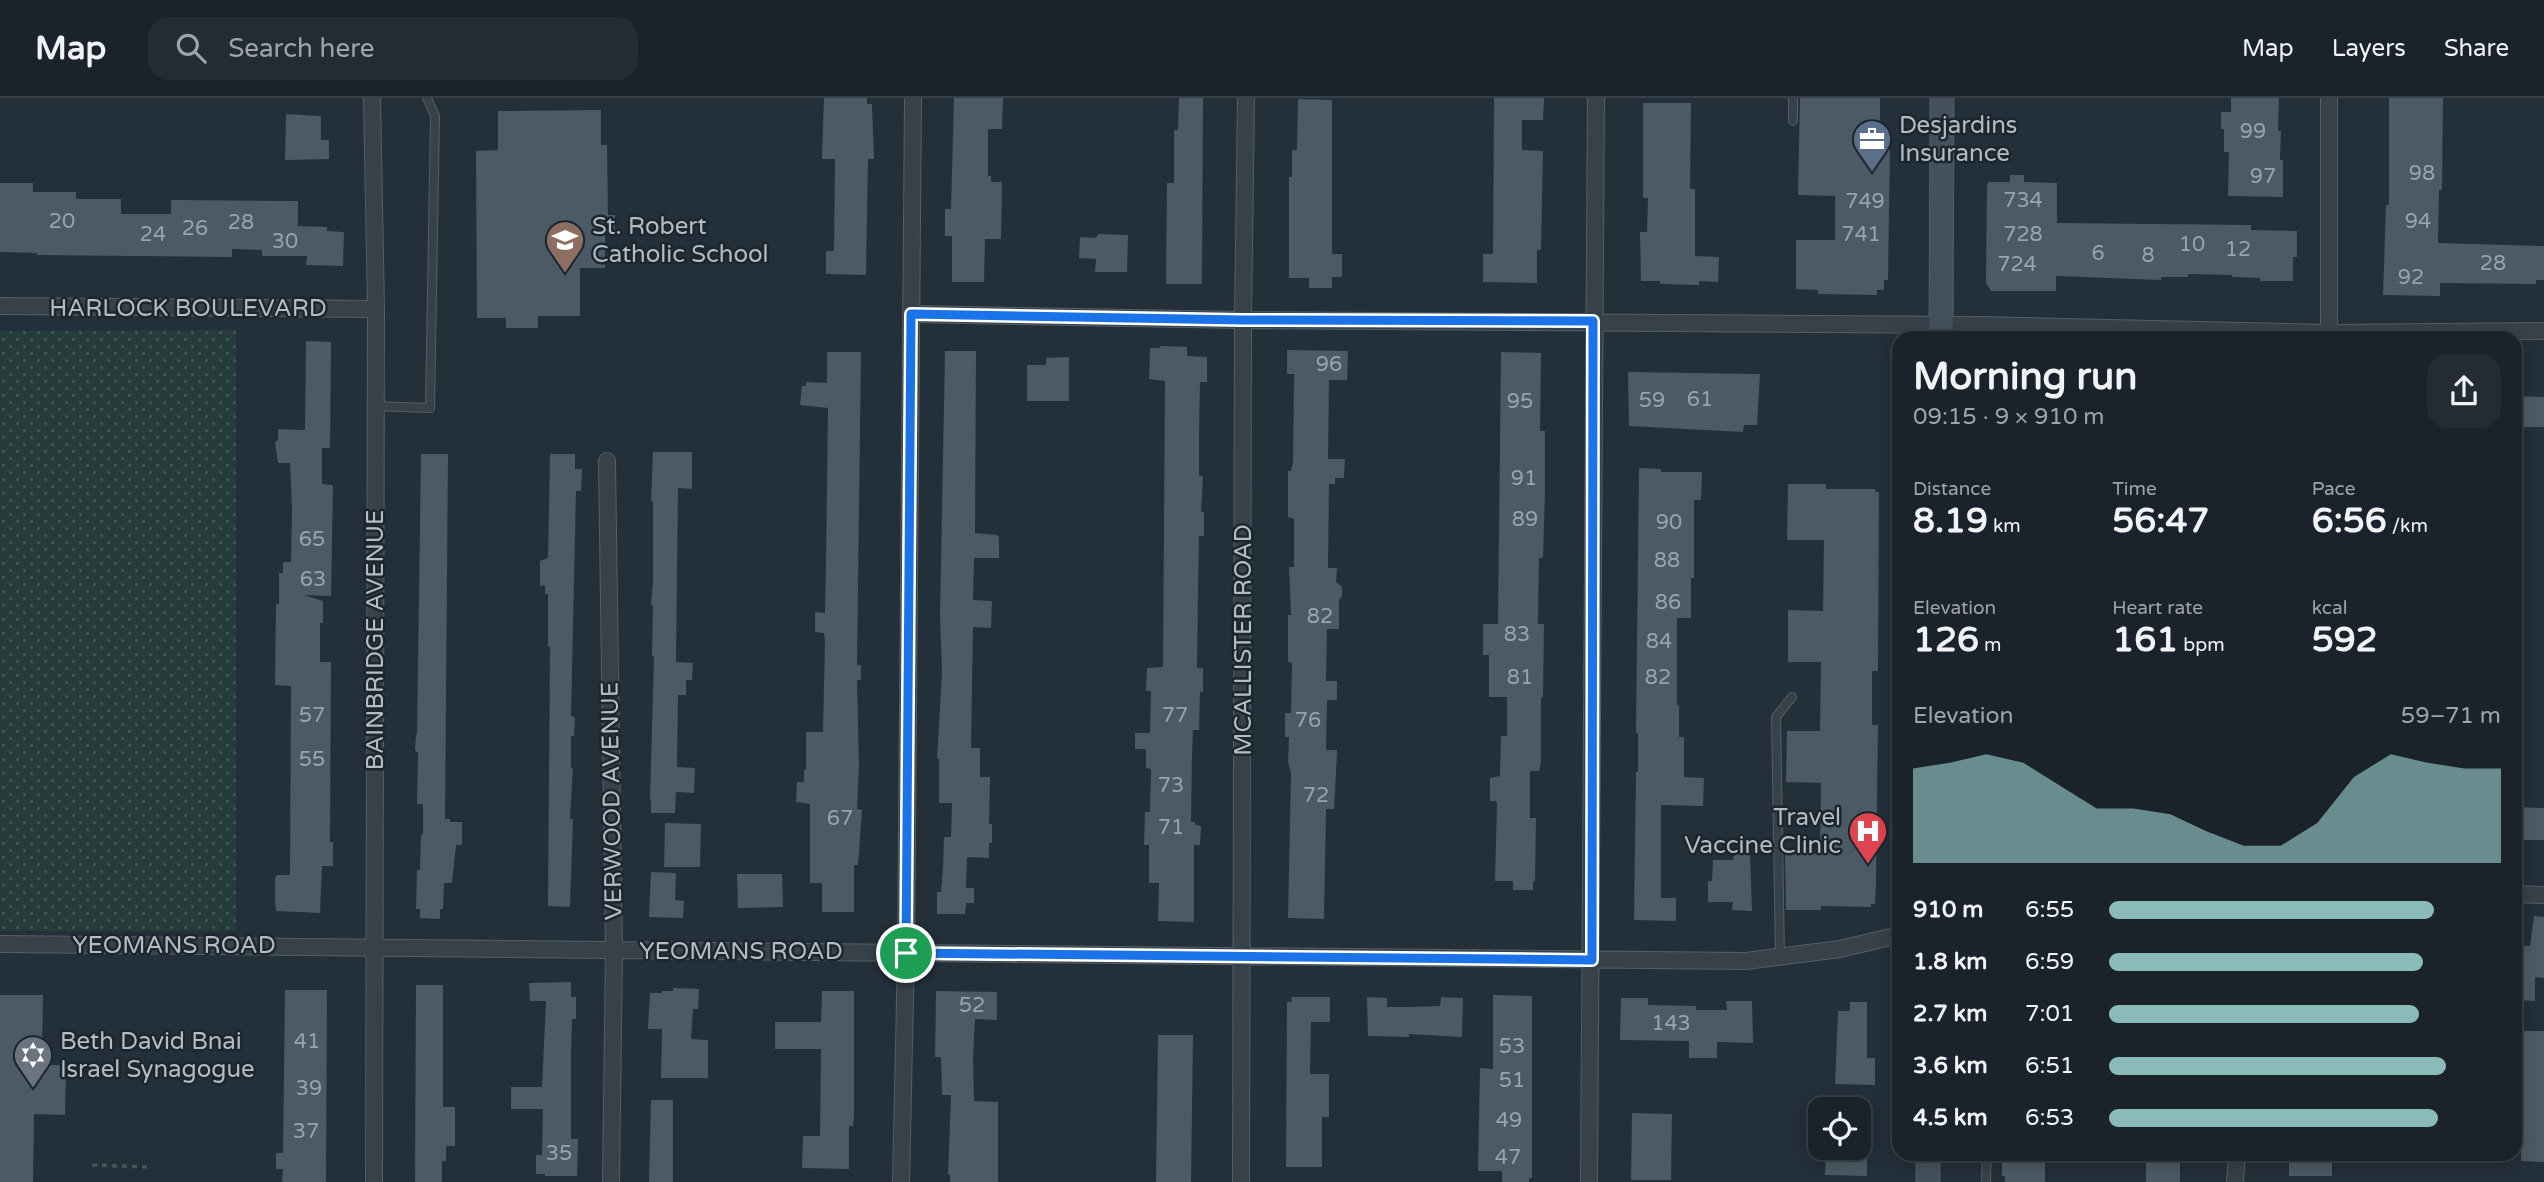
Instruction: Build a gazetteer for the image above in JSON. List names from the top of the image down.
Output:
{
  "streets": {
    "street": [
      "HARLOCK BOULEVARD",
      "BAINBRIDGE AVENUE",
      "MCALLISTER ROAD",
      "VERWOOD AVENUE",
      "YEOMANS ROAD"
    ]
  },
  "crossings": [
    ["HARLOCK BOULEVARD", "BAINBRIDGE AVENUE"],
    ["BAINBRIDGE AVENUE", "YEOMANS ROAD"],
    ["MCALLISTER ROAD", "YEOMANS ROAD"],
    ["VERWOOD AVENUE", "YEOMANS ROAD"]
  ],
  "places": {
    "office": ["Desjardins Insurance"],
    "school or university": ["St. Robert Catholic School"],
    "hospital": ["Travel Vaccine Clinic"],
    "synagogue": ["Beth David Bnai Israel Synagogue"]
  },
  "house_numbers": [
    "99",
    "98",
    "97",
    "734",
    "749",
    "20",
    "94",
    "28",
    "26",
    "24",
    "741",
    "728",
    "30",
    "10",
    "12",
    "6",
    "8",
    "28",
    "724",
    "92",
    "96",
    "61",
    "59",
    "95",
    "91",
    "89",
    "90",
    "65",
    "88",
    "63",
    "86",
    "82",
    "83",
    "84",
    "81",
    "82",
    "57",
    "77",
    "76",
    "55",
    "73",
    "72",
    "67",
    "71",
    "52",
    "143",
    "41",
    "53",
    "51",
    "39",
    "49",
    "37",
    "35",
    "47"
  ],
  "page": {
    "header": "Map",
    "search": "Search here",
    "nav": ["Map", "Layers", "Share"],
    "heading": ["Morning run", "09:15 · 9 × 910 m"],
    "stats": [
      ["Distance", "8.19 km"],
      ["Time", "56:47"],
      ["Pace", "6:56 /km"],
      ["Elevation", "126 m"],
      ["Heart rate", "161 bpm"],
      ["kcal", "592"]
    ],
    "chart": ["Elevation", "59–71 m"],
    "list": [
      {
        "name": "910 m",
        "note": "6:55"
      },
      {
        "name": "1.8 km",
        "note": "6:59"
      },
      {
        "name": "2.7 km",
        "note": "7:01"
      },
      {
        "name": "3.6 km",
        "note": "6:51"
      },
      {
        "name": "4.5 km",
        "note": "6:53"
      }
    ]
  }
}
